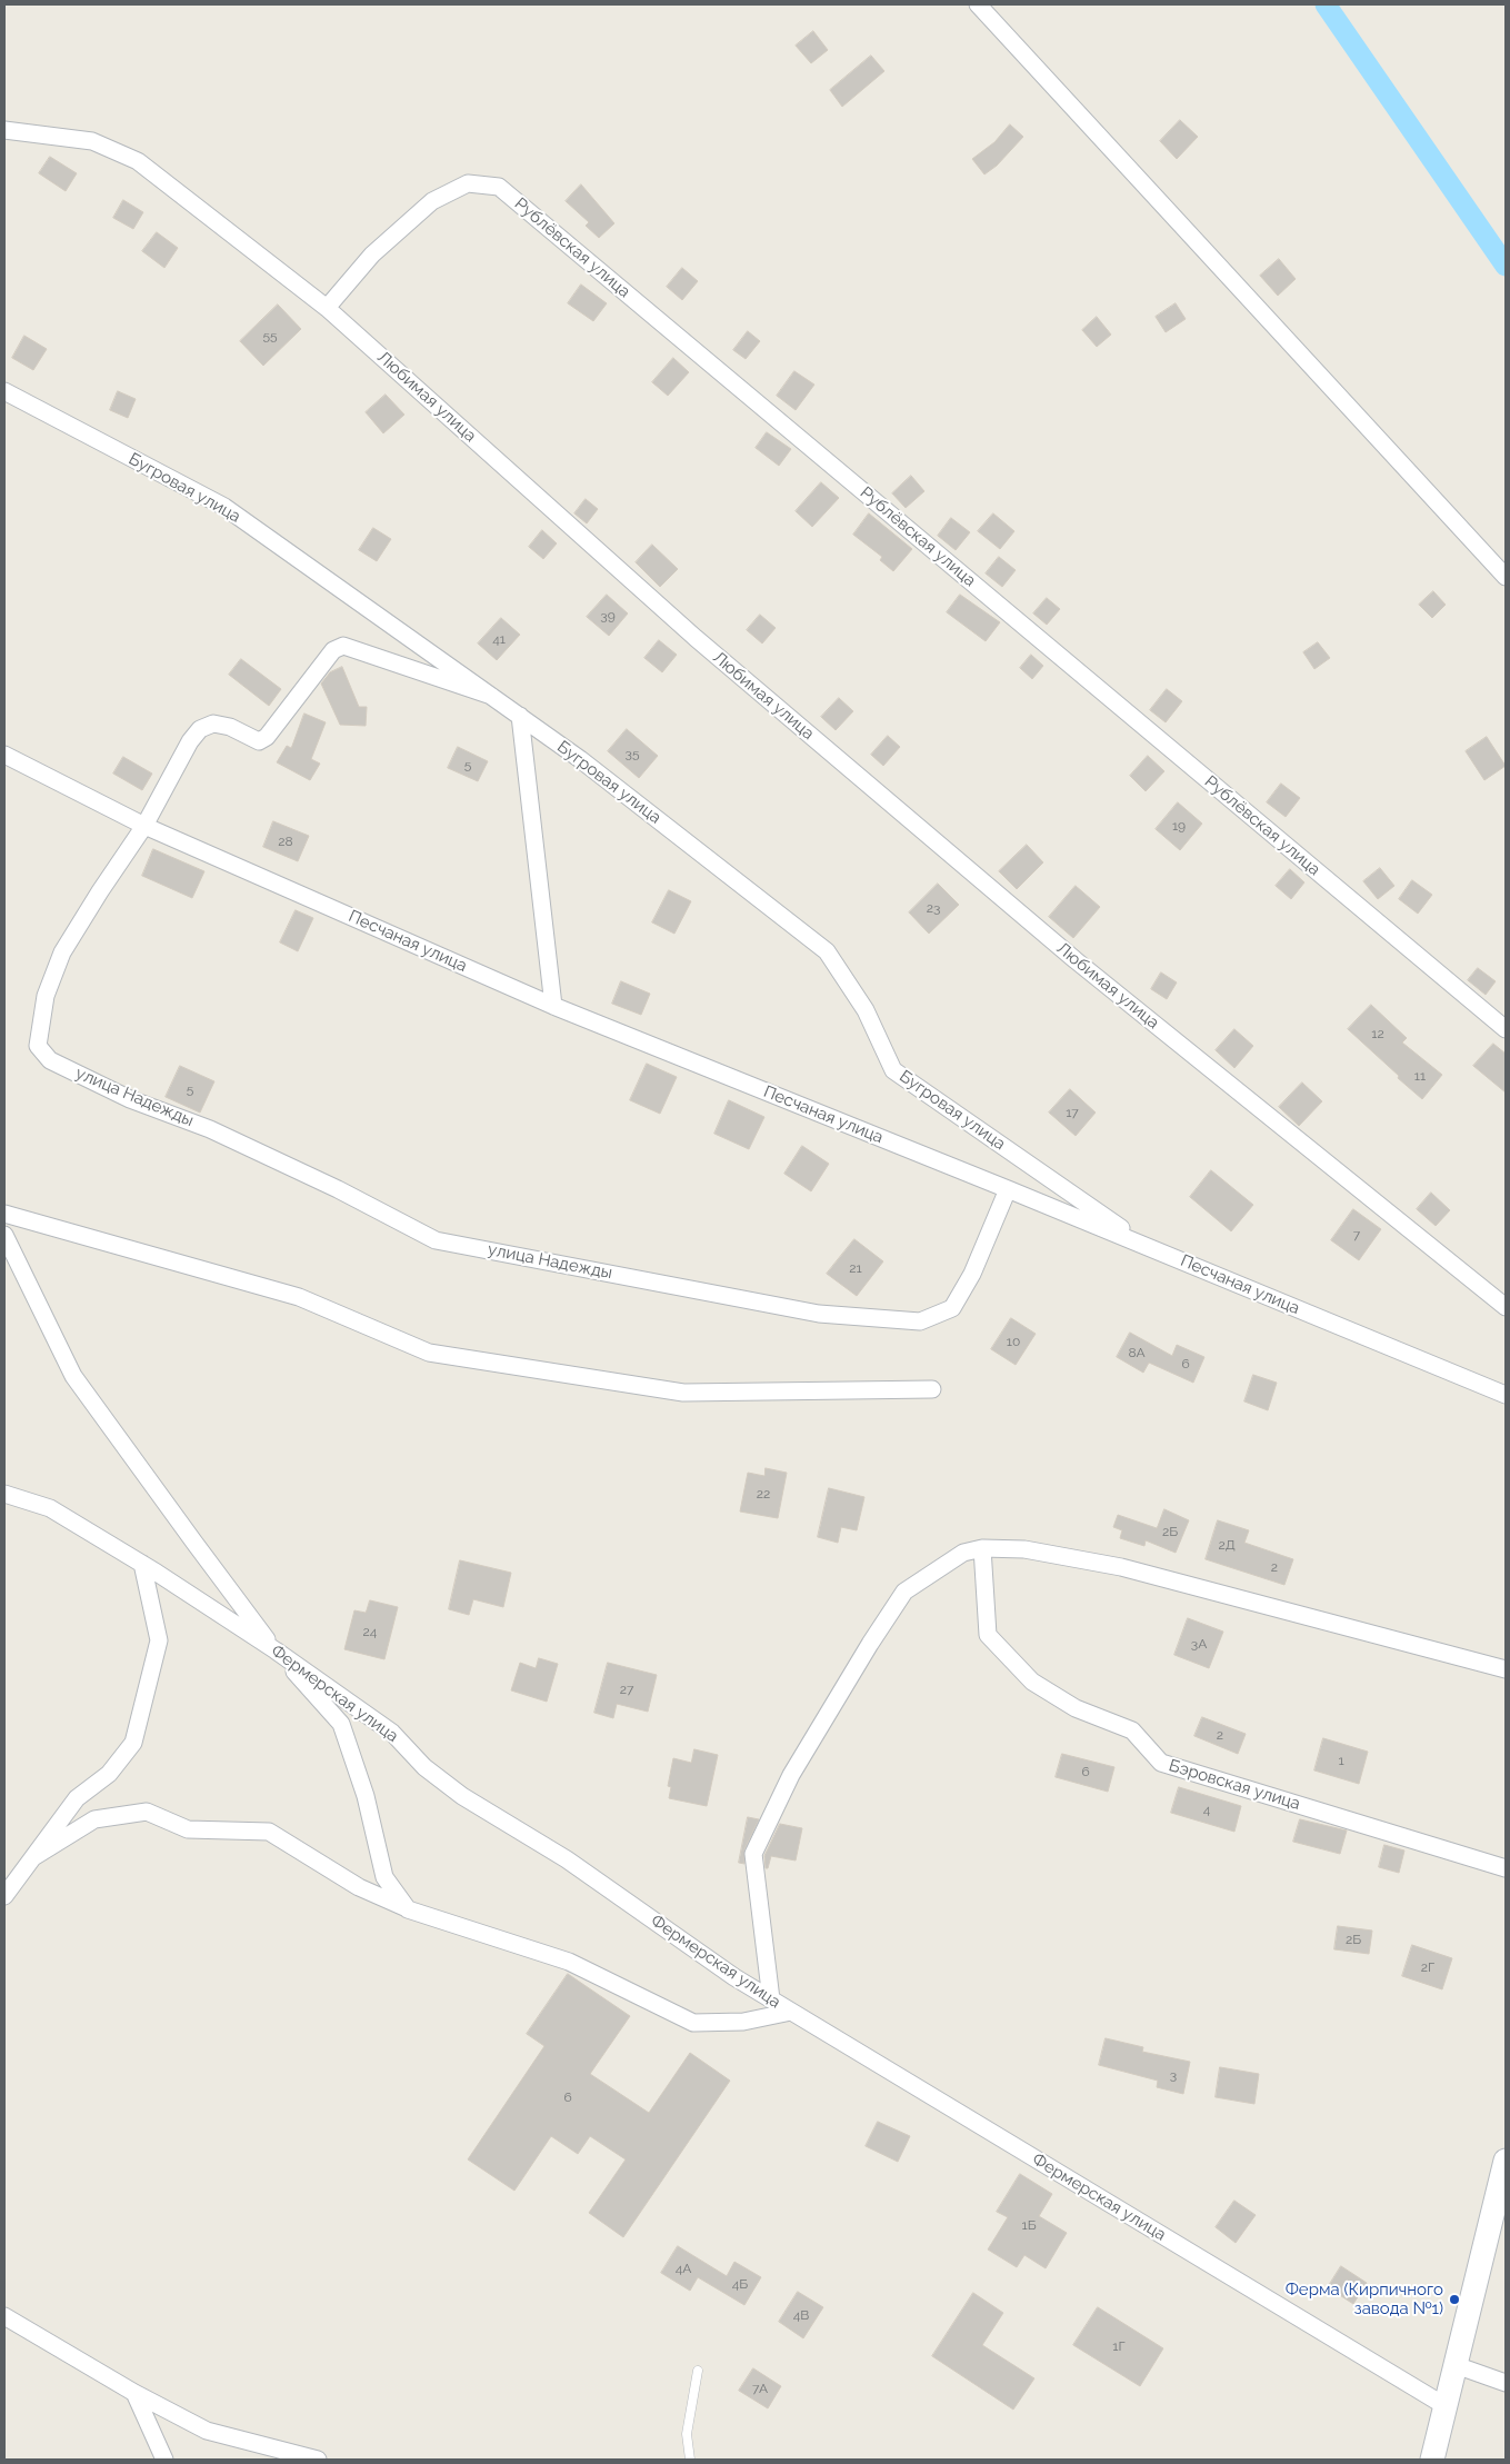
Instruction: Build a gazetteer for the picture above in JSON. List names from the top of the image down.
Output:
{
  "streets": {
    "street": [
      "Рублёвская улица",
      "Любимая улица",
      "Бугровая улица",
      "Песчаная улица",
      "улица Надежды",
      "Фермерская улица",
      "Бэровская улица"
    ]
  },
  "crossings": [
    ["Рублёвская улица", "Любимая улица"],
    ["Бугровая улица", "Песчаная улица"],
    ["Песчаная улица", "улица Надежды"]
  ],
  "places": ["Ферма (Кирпичного завода №1)"],
  "house_numbers": [
    "55",
    "39",
    "41",
    "35",
    "5",
    "19",
    "28",
    "23",
    "12",
    "11",
    "5",
    "17",
    "7",
    "21",
    "10",
    "8А",
    "6",
    "22",
    "2Б",
    "2Д",
    "2",
    "24",
    "3А",
    "27",
    "2",
    "1",
    "6",
    "4",
    "2Б",
    "2Г",
    "3",
    "6",
    "1Б",
    "4А",
    "4Б",
    "4В",
    "1Г",
    "7А"
  ]
}
